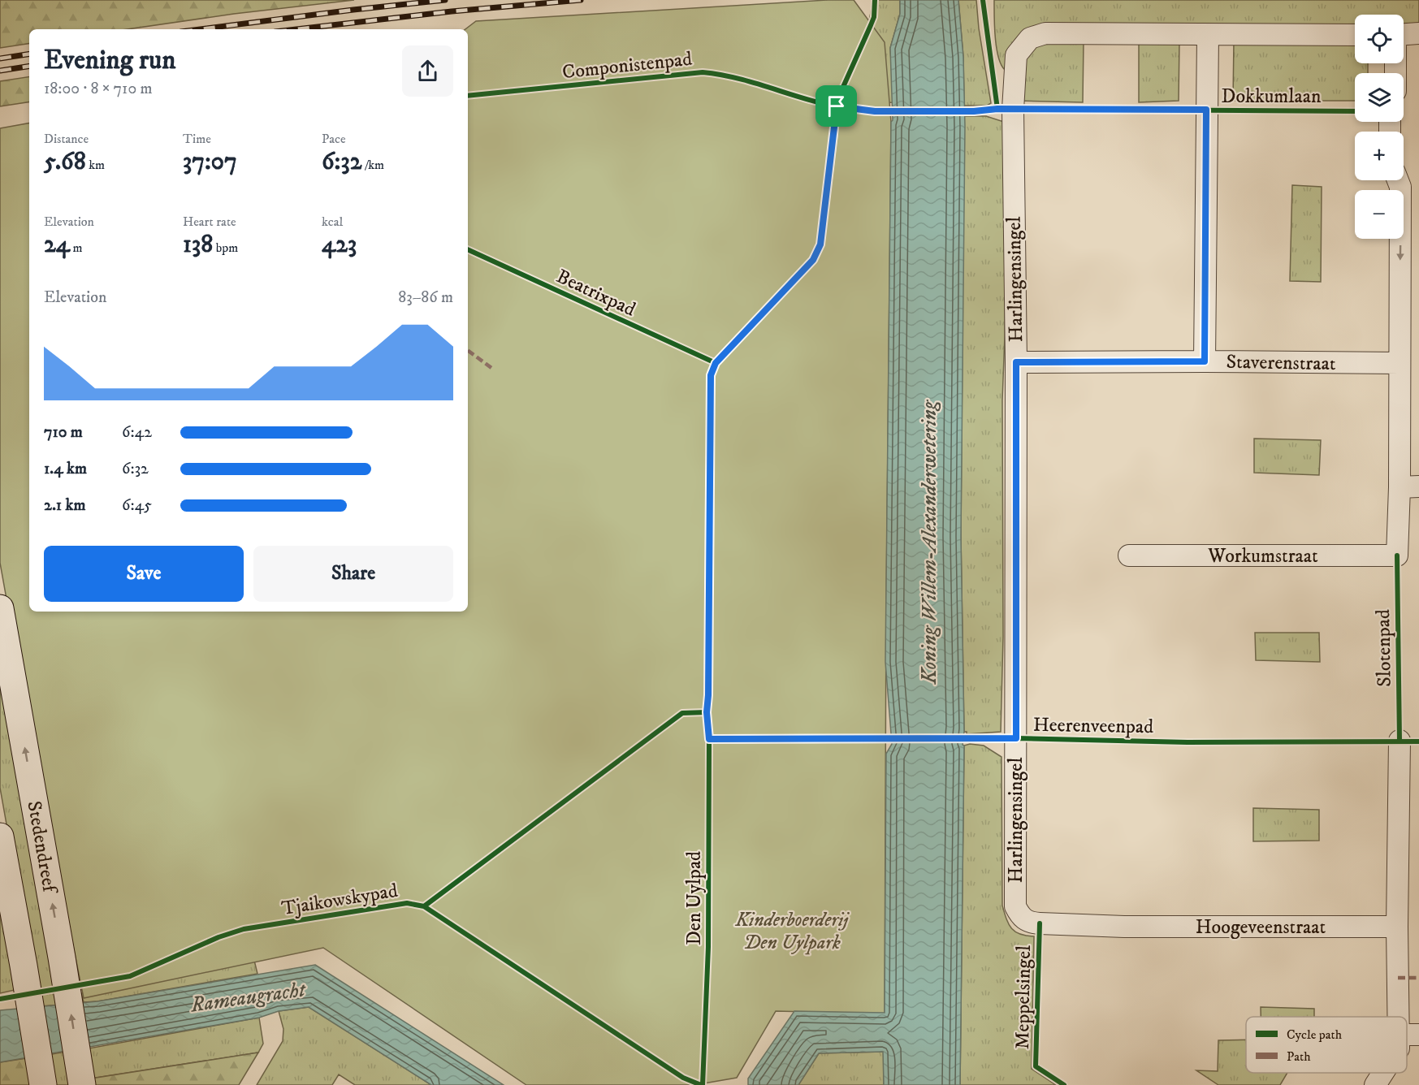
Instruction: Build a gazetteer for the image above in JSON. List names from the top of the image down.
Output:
{
  "streets": {
    "main road": ["Stedendreef"],
    "street": [
      "Dokkumlaan",
      "Harlingensingel",
      "Staverenstraat",
      "Workumstraat",
      "Hoogeveenstraat"
    ],
    "cycle path": [
      "Componistenpad",
      "Beatrixpad",
      "Slotenpad",
      "Heerenveenpad",
      "Den Uylpad",
      "Tjaikowskypad",
      "Meppelsingel"
    ]
  },
  "crossings": [
    ["Dokkumlaan", "Harlingensingel"],
    ["Dokkumlaan", "Staverenstraat"],
    ["Harlingensingel", "Staverenstraat"],
    ["Harlingensingel", "Hoogeveenstraat"]
  ],
  "water": ["Koning Willem-Alexanderwetering", "Rameaugracht"],
  "parks": ["Kinderboerderij Den Uylpark"],
  "legend": ["Cycle path", "Path"],
  "page": {
    "map_buttons": ["+", "−"],
    "heading": ["Evening run", "18:00 · 8 × 710 m"],
    "stats": [
      ["Distance", "5.68 km"],
      ["Time", "37:07"],
      ["Pace", "6:32 /km"],
      ["Elevation", "24 m"],
      ["Heart rate", "138 bpm"],
      ["kcal", "423"]
    ],
    "chart": ["Elevation", "83–86 m"],
    "list": [
      {
        "name": "710 m",
        "note": "6:42"
      },
      {
        "name": "1.4 km",
        "note": "6:32"
      },
      {
        "name": "2.1 km",
        "note": "6:45"
      }
    ],
    "buttons": ["Save", "Share"]
  }
}
